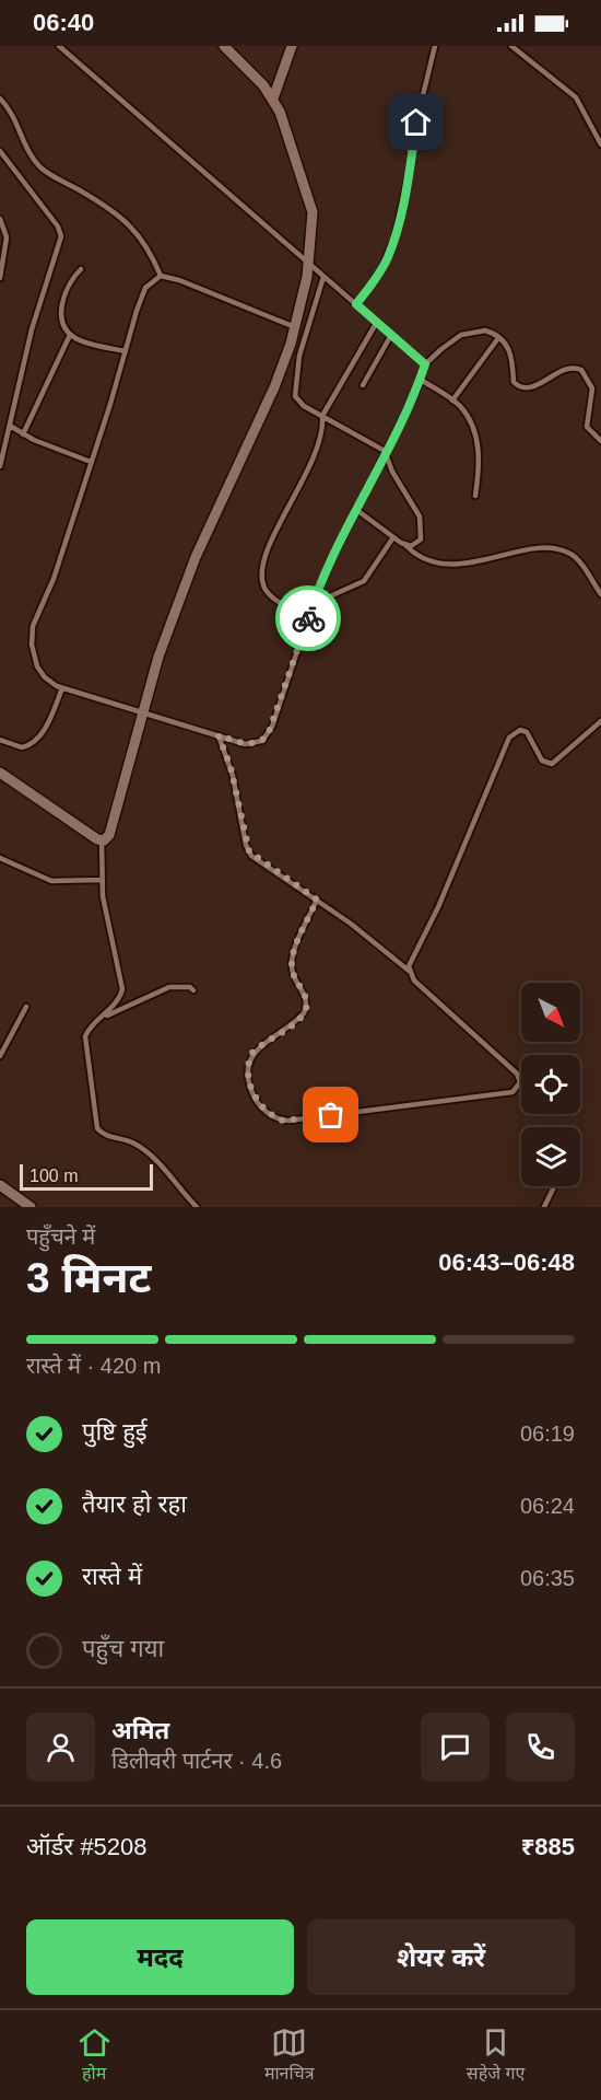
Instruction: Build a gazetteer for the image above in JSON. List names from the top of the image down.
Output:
{
  "scale_bar": "100 m",
  "north": "bottom right",
  "page": {
    "status": "06:40",
    "scale": "100 m",
    "heading": ["3 मिनट", "पहुँचने में", "06:43–06:48"],
    "panel": [
      "अमित",
      "डिलीवरी पार्टनर · 4.6",
      "ऑर्डर #5208",
      "₹885"
    ],
    "bar": "रास्ते में · 420 m",
    "list": [
      ["पुष्टि हुई", "06:19"],
      ["तैयार हो रहा", "06:24"],
      ["रास्ते में", "06:35"],
      "पहुँच गया"
    ],
    "buttons": ["मदद", "शेयर करें"],
    "tabs": ["होम", "मानचित्र", "सहेजे गए"]
  }
}
